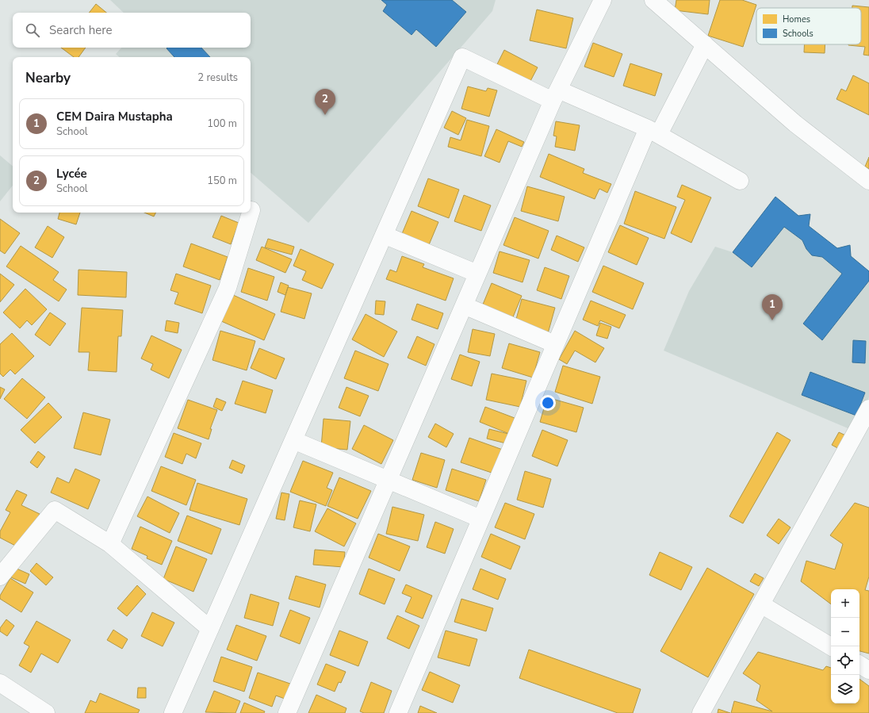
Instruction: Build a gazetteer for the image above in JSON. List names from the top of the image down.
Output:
{
  "legend": ["Homes", "Schools"],
  "page": {
    "search": "Search here",
    "heading": ["Nearby", "2 results"],
    "pins": ["2", "1"],
    "list": [
      {
        "mark": "1",
        "name": "CEM Daira Mustapha",
        "note": "School",
        "value": "100 m"
      },
      {
        "mark": "2",
        "name": "Lycée",
        "note": "School",
        "value": "150 m"
      }
    ],
    "map_buttons": ["+", "−"]
  }
}
